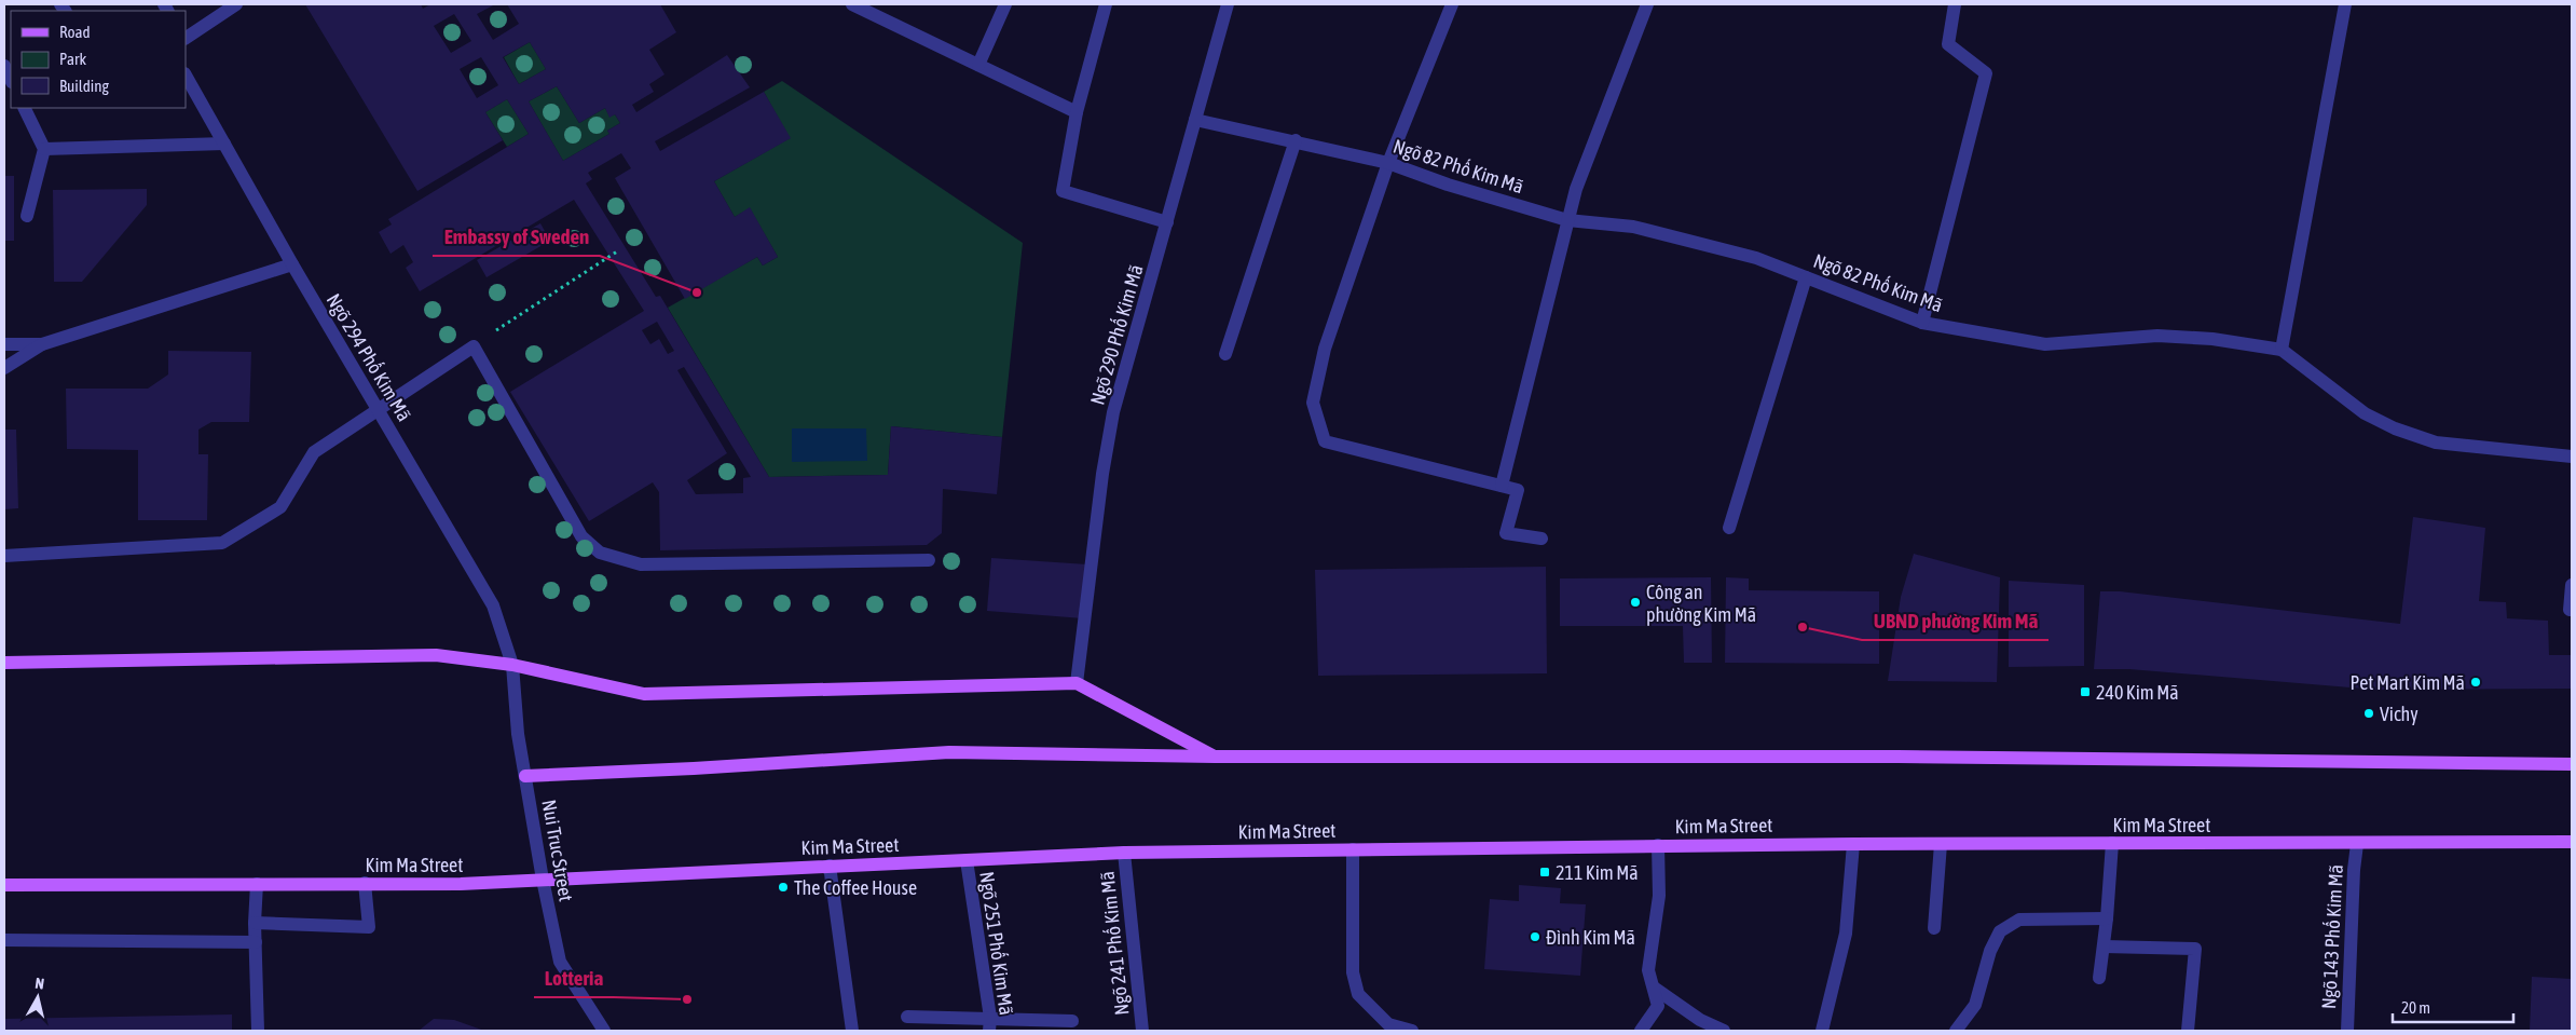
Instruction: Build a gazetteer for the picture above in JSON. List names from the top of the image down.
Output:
{
  "streets": {
    "main road": ["Kim Ma Street"],
    "street": [
      "Ngõ 82 Phố Kim Mã",
      "Ngõ 290 Phố Kim Mã",
      "Ngõ 294 Phố Kim Mã",
      "Nui Truc Street",
      "Ngõ 143 Phố Kim Mã",
      "Ngõ 251 Phố Kim Mã",
      "Ngõ 241 Phố Kim Mã"
    ]
  },
  "crossings": [
    ["Ngõ 82 Phố Kim Mã", "Ngõ 290 Phố Kim Mã"],
    ["Ngõ 294 Phố Kim Mã", "Nui Truc Street"],
    ["Kim Ma Street", "Nui Truc Street"],
    ["Kim Ma Street", "Ngõ 143 Phố Kim Mã"],
    ["Kim Ma Street", "Ngõ 251 Phố Kim Mã"],
    ["Kim Ma Street", "Ngõ 241 Phố Kim Mã"]
  ],
  "places": {
    "other": [
      "Embassy of Sweden",
      "Công an phường Kim Mã",
      "UBND phường Kim Mã",
      "Pet Mart Kim Mã",
      "Vichy",
      "The Coffee House",
      "Đình Kim Mã",
      "Lotteria"
    ],
    "transit": ["240 Kim Mã", "211 Kim Mã"]
  },
  "legend": ["Road", "Park", "Building"],
  "scale_bar": "20 m",
  "north": "top"
}
